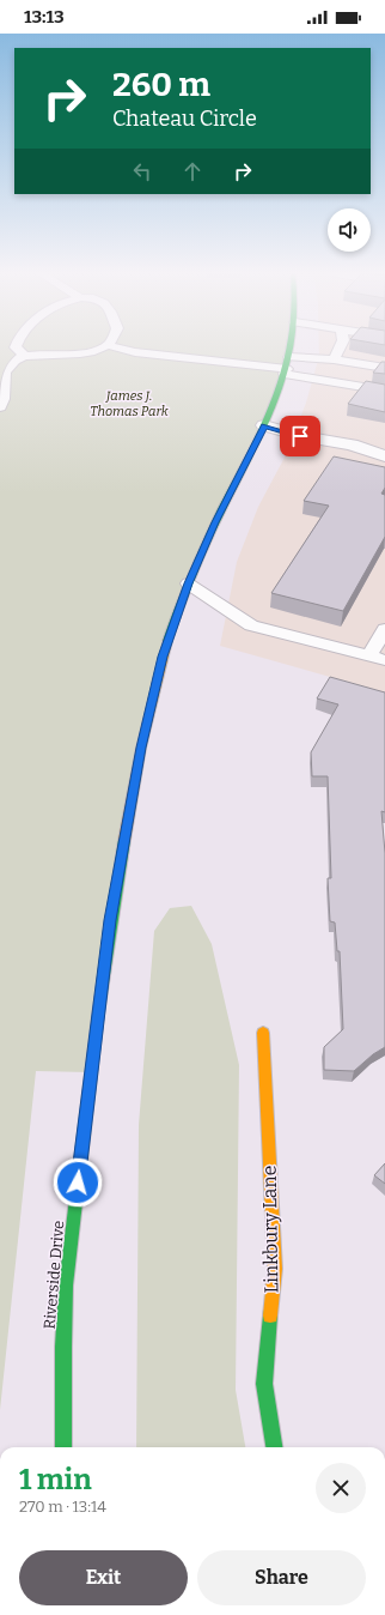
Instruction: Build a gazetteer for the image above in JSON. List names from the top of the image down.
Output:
{
  "streets": {
    "main road": ["Linkbury Lane", "Riverside Drive"]
  },
  "parks": ["James J. Thomas Park"],
  "page": {
    "status": "13:13",
    "turn": ["260 m", "Chateau Circle"],
    "heading": ["1 min", "270 m · 13:14"],
    "buttons": ["Exit", "Share"]
  }
}
